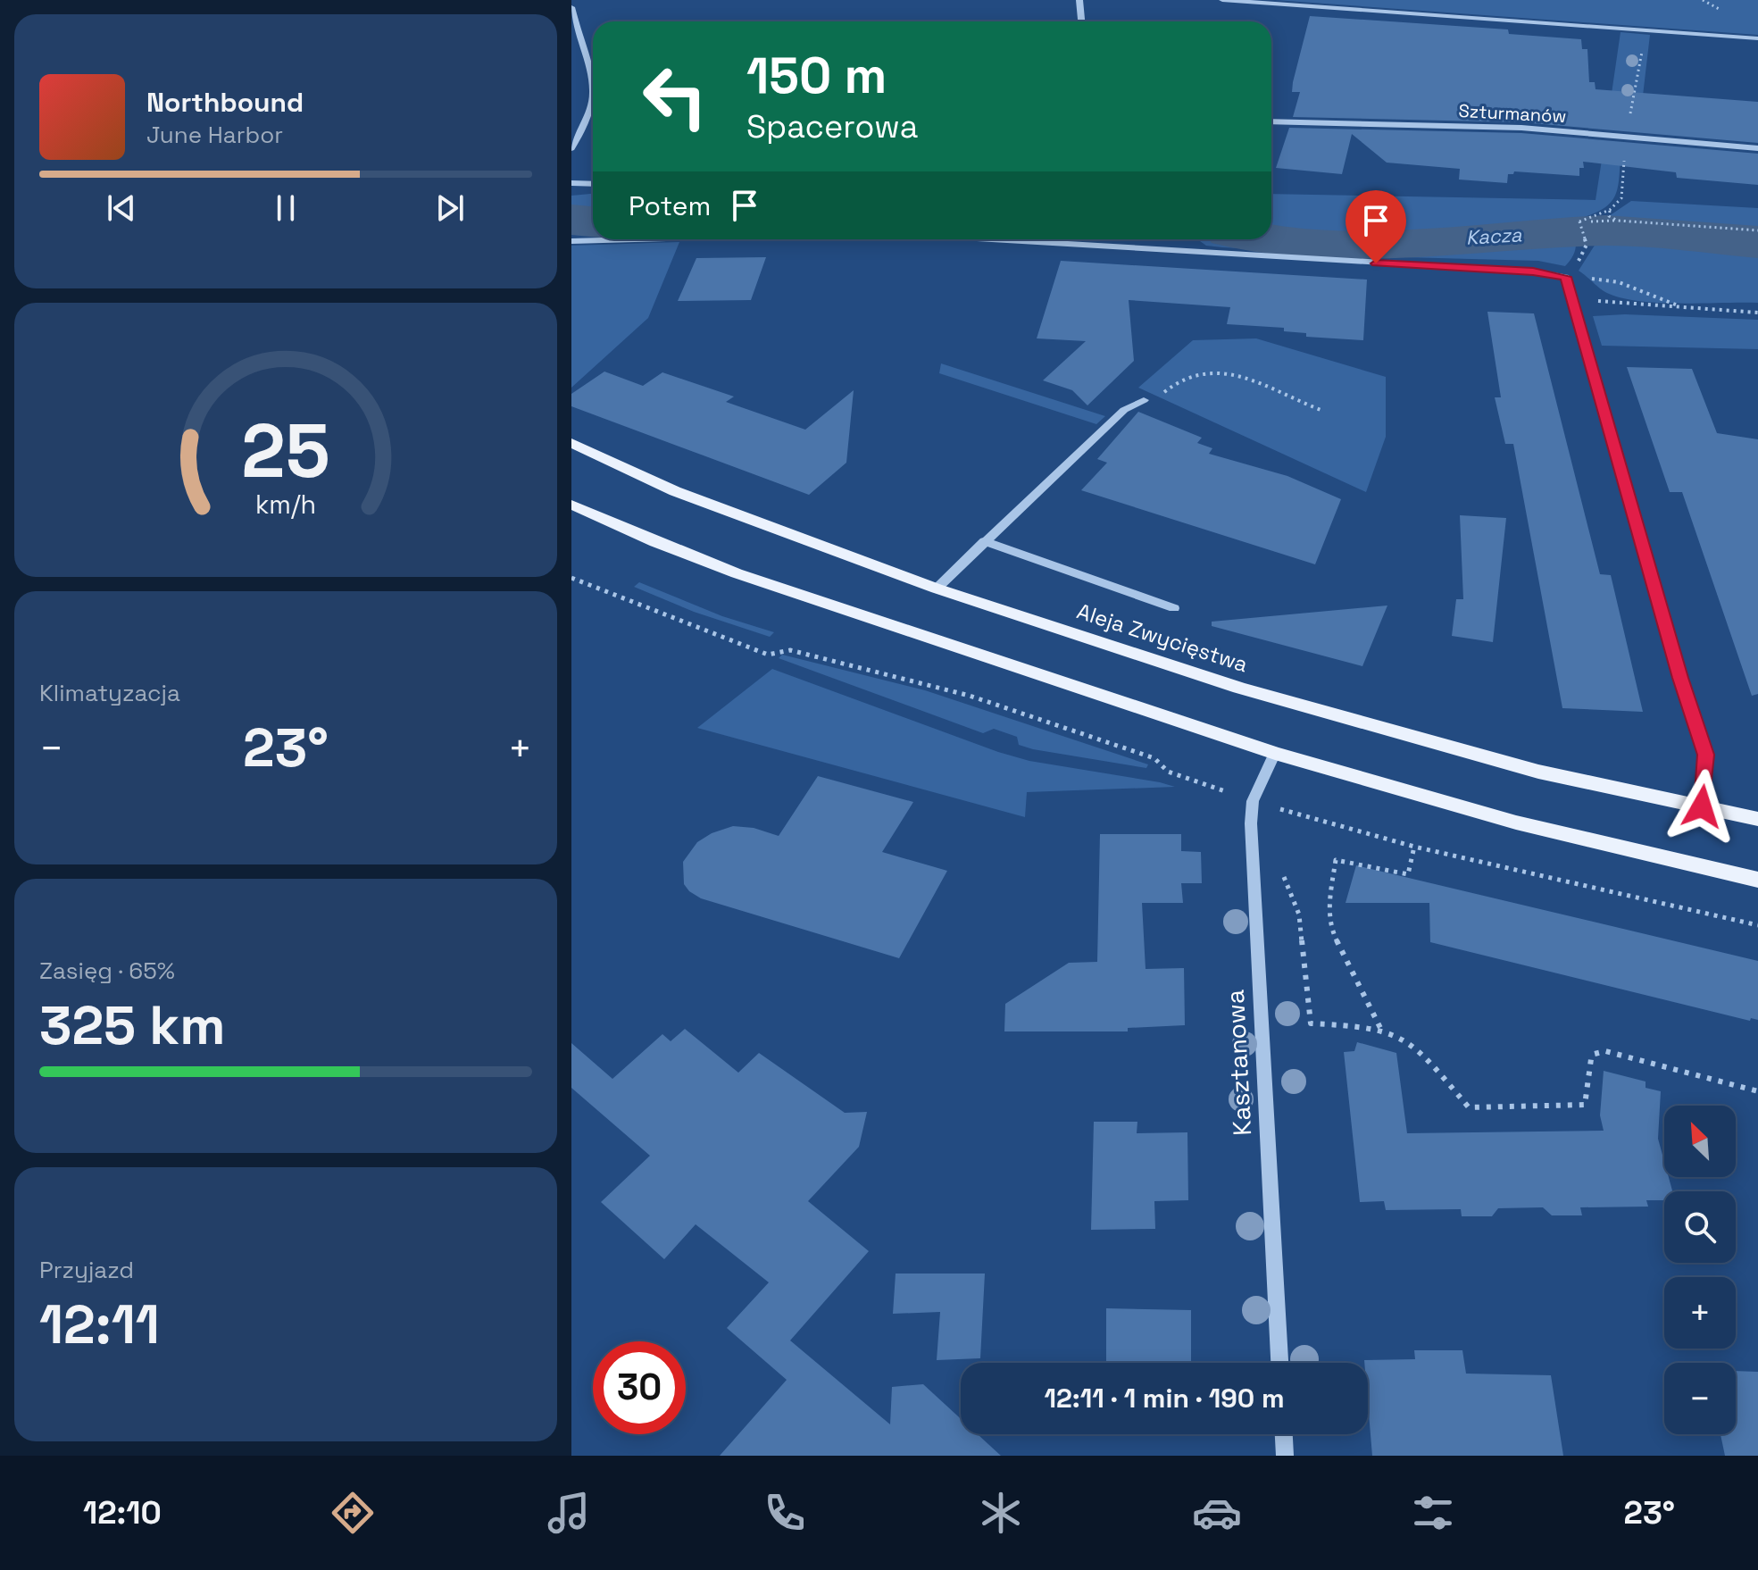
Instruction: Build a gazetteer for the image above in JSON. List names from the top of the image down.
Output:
{
  "streets": {
    "main road": ["Aleja Zwycięstwa"],
    "street": ["Szturmanów", "Kasztanowa"]
  },
  "water": ["Kacza"],
  "north": "top left",
  "page": {
    "turn": ["150 m", "Spacerowa"],
    "song": ["Northbound", "June Harbor"],
    "then": "Potem",
    "tile": [
      "Klimatyzacja",
      ["Zasięg · 65%", "325 km"],
      ["Przyjazd", "12:11"]
    ],
    "heat": ["−", "23°", "+"],
    "map_buttons": ["+", "−"],
    "limit": "30",
    "trip": "12:11 · 1 min · 190 m",
    "tabs": ["12:10", "23°"],
    "gauge": ["25", "km/h"]
  }
}
